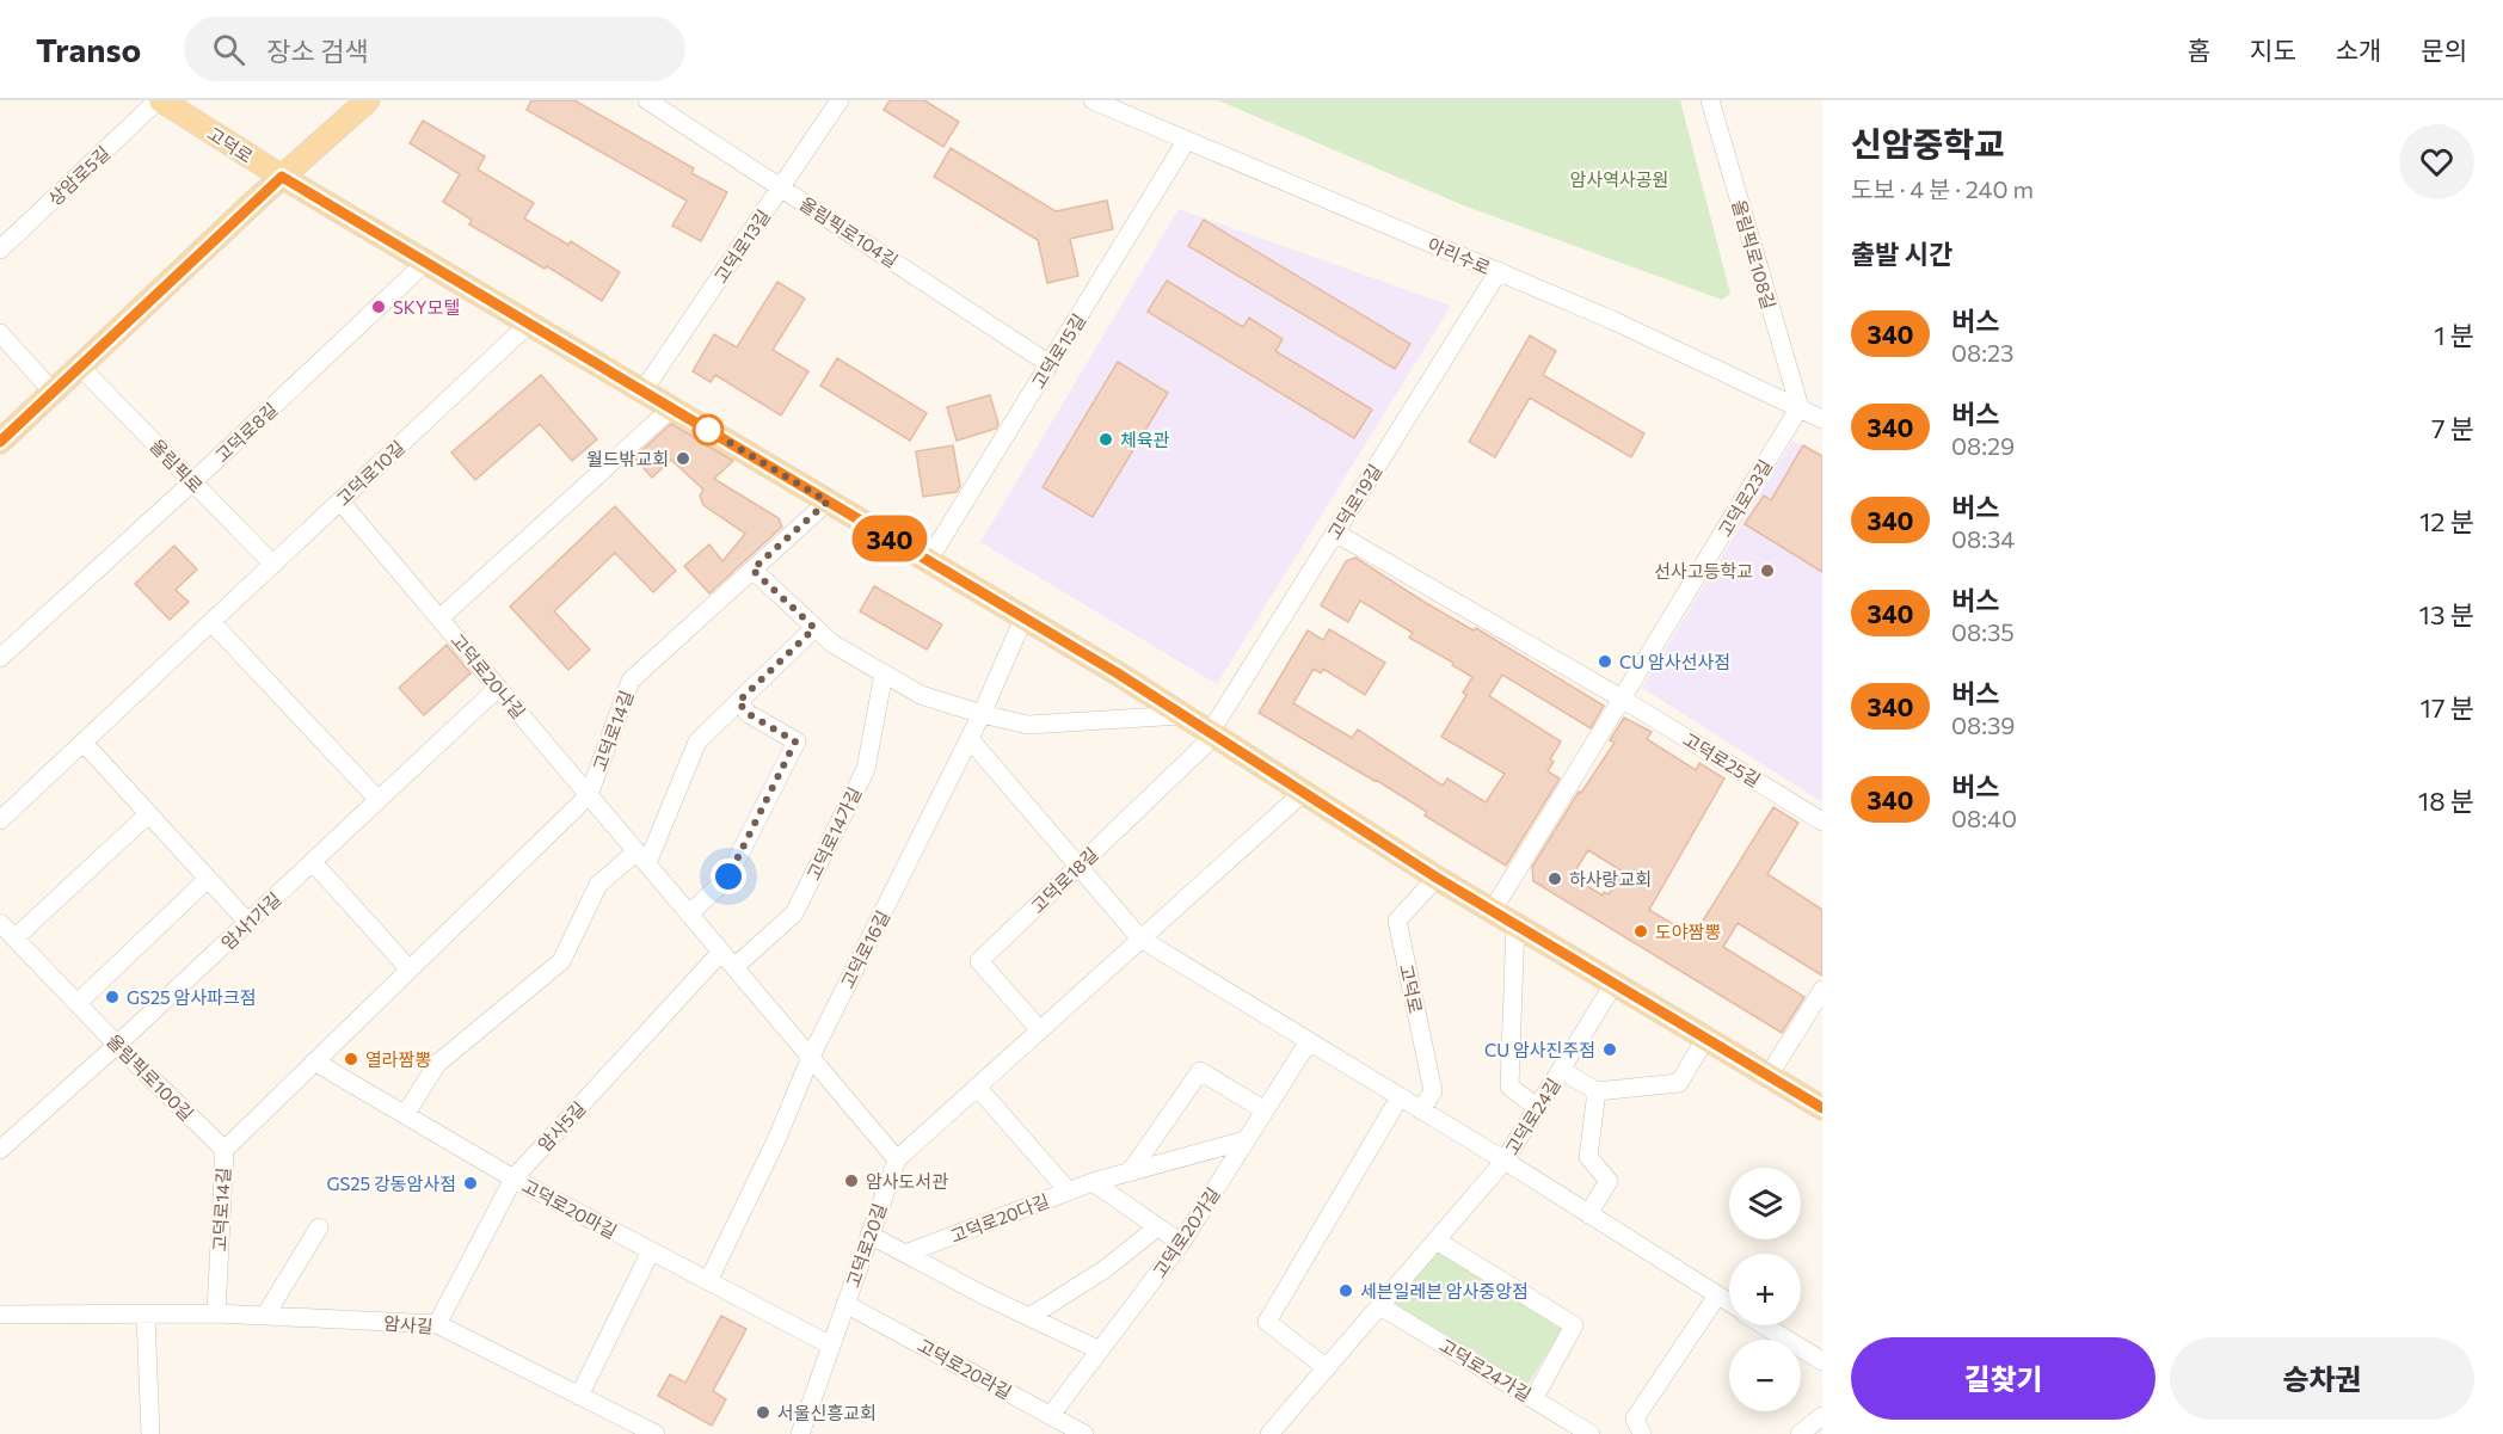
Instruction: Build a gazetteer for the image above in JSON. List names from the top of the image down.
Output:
{
  "streets": {
    "main road": ["고덕로"],
    "street": [
      "상암로5길",
      "올림픽로104길",
      "고덕로13길",
      "올림픽로108길",
      "아리수로",
      "고덕로15길",
      "고덕로8길",
      "올림픽로",
      "고덕로10길",
      "고덕로23길",
      "고덕로19길",
      "고덕로20나길",
      "고덕로14길",
      "고덕로25길",
      "고덕로14가길",
      "고덕로18길",
      "암사1가길",
      "고덕로16길",
      "올림픽로100길",
      "고덕로24길",
      "암사5길",
      "고덕로20마길",
      "고덕로20다길",
      "고덕로20가길",
      "고덕로20길",
      "암사길",
      "고덕로20라길",
      "고덕로24가길"
    ]
  },
  "crossings": [
    ["고덕로", "상암로5길"],
    ["고덕로", "고덕로13길"],
    ["고덕로", "고덕로15길"],
    ["고덕로", "고덕로8길"],
    ["고덕로", "고덕로10길"],
    ["고덕로", "고덕로23길"],
    ["고덕로", "고덕로19길"],
    ["고덕로", "고덕로14길"],
    ["고덕로", "고덕로18길"],
    ["고덕로", "고덕로16길"],
    ["고덕로", "고덕로24길"],
    ["고덕로", "고덕로20길"],
    ["올림픽로104길", "고덕로13길"],
    ["올림픽로104길", "고덕로15길"],
    ["올림픽로108길", "아리수로"],
    ["올림픽로108길", "고덕로23길"],
    ["아리수로", "고덕로15길"],
    ["아리수로", "고덕로23길"],
    ["아리수로", "고덕로19길"],
    ["고덕로8길", "올림픽로"],
    ["올림픽로", "고덕로10길"],
    ["고덕로10길", "고덕로20나길"],
    ["고덕로23길", "고덕로25길"],
    ["고덕로19길", "고덕로18길"],
    ["고덕로20나길", "고덕로14길"],
    ["고덕로20나길", "고덕로14가길"],
    ["고덕로20나길", "암사1가길"],
    ["고덕로20나길", "고덕로16길"],
    ["고덕로20나길", "암사5길"],
    ["고덕로20나길", "고덕로20길"],
    ["고덕로14길", "올림픽로100길"],
    ["고덕로14길", "고덕로20마길"],
    ["고덕로14길", "암사길"],
    ["고덕로18길", "고덕로20길"],
    ["암사1가길", "올림픽로100길"],
    ["고덕로16길", "고덕로20마길"],
    ["고덕로24길", "고덕로24가길"],
    ["암사5길", "고덕로20마길"],
    ["암사5길", "암사길"],
    ["고덕로20마길", "고덕로20길"],
    ["고덕로20다길", "고덕로20가길"],
    ["고덕로20가길", "고덕로20라길"],
    ["고덕로20길", "고덕로20라길"]
  ],
  "parks": ["암사역사공원"],
  "places": [
    "SKY모텔",
    "체육관",
    "월드밖교회",
    "선사고등학교",
    "CU 암사선사점",
    "하사랑교회",
    "도야짬뽕",
    "GS25 암사파크점",
    "CU 암사진주점",
    "열라짬뽕",
    "암사도서관",
    "GS25 강동암사점",
    "세븐일레븐 암사중앙점",
    "서울신흥교회"
  ],
  "lines": ["bus line 340"],
  "page": {
    "header": "Transo",
    "search": "장소 검색",
    "nav": [
      "홈",
      "지도",
      "소개",
      "문의"
    ],
    "on_map": "340",
    "heading": [
      ["신암중학교", "도보 · 4 분 · 240 m"],
      "출발 시간"
    ],
    "list": [
      {
        "mark": "340",
        "name": "버스",
        "note": "08:23",
        "value": "1 분"
      },
      {
        "mark": "340",
        "name": "버스",
        "note": "08:29",
        "value": "7 분"
      },
      {
        "mark": "340",
        "name": "버스",
        "note": "08:34",
        "value": "12 분"
      },
      {
        "mark": "340",
        "name": "버스",
        "note": "08:35",
        "value": "13 분"
      },
      {
        "mark": "340",
        "name": "버스",
        "note": "08:39",
        "value": "17 분"
      },
      {
        "mark": "340",
        "name": "버스",
        "note": "08:40",
        "value": "18 분"
      }
    ],
    "map_buttons": ["+", "−"],
    "buttons": ["길찾기", "승차권"]
  }
}
